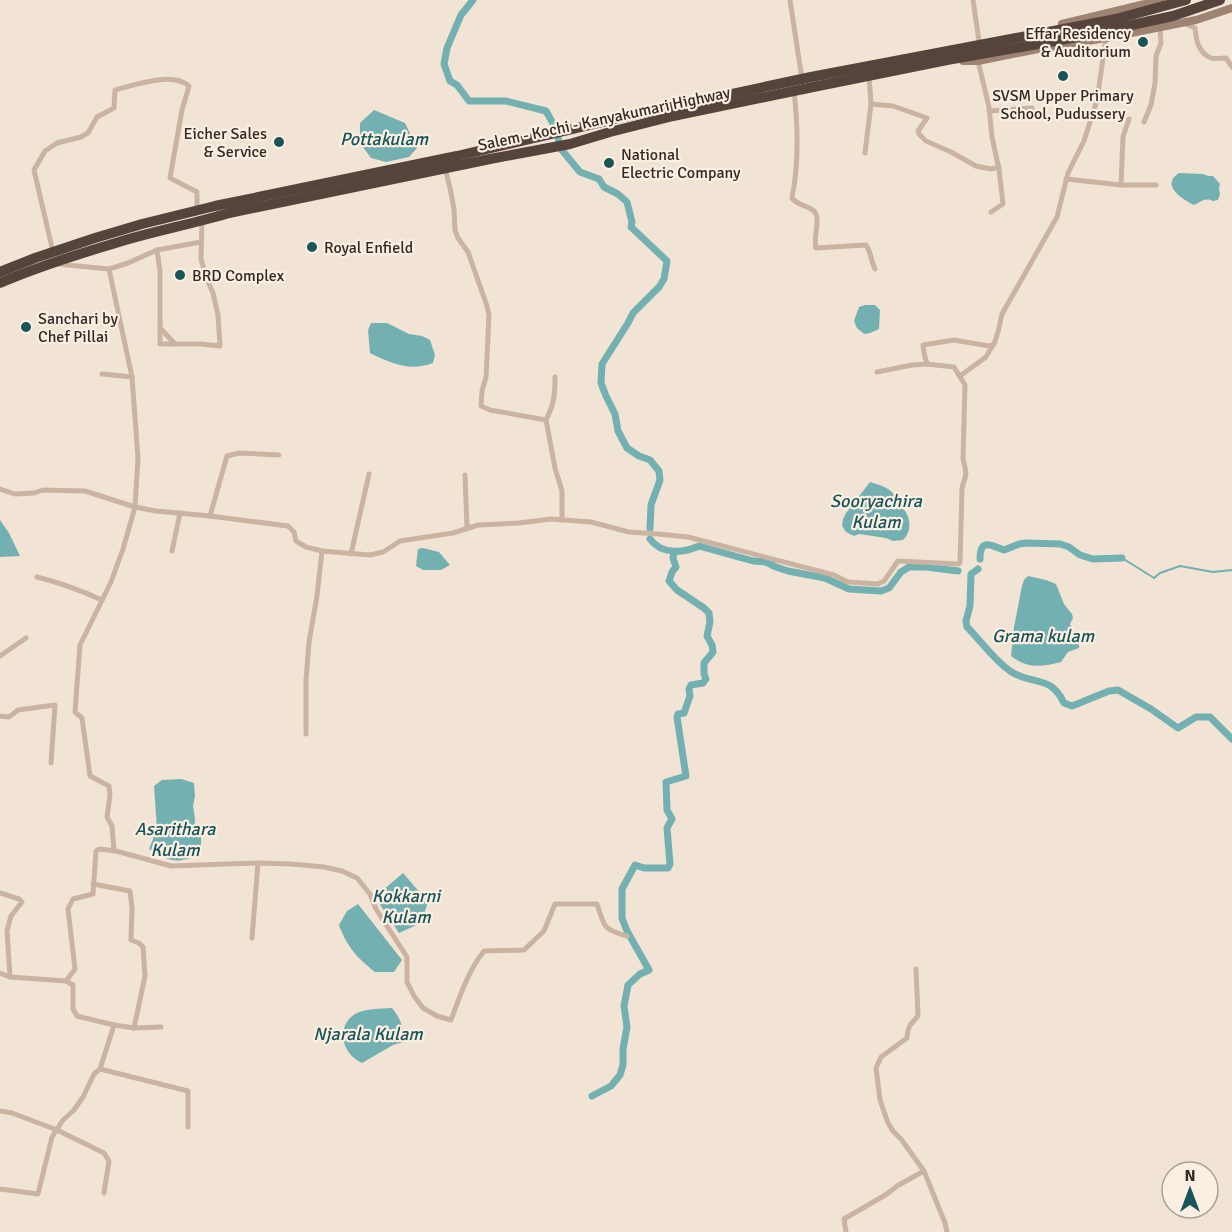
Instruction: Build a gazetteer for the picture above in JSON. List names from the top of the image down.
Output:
{
  "streets": {
    "highway": ["Salem - Kochi - Kanyakumari Highway"]
  },
  "water": [
    "Pottakulam",
    "Sooryachira Kulam",
    "Grama kulam",
    "Asarithara Kulam",
    "Kokkarni Kulam",
    "Njarala Kulam"
  ],
  "places": [
    "Effar Residency & Auditorium",
    "SVSM Upper Primary School, Pudussery",
    "Eicher Sales & Service",
    "National Electric Company",
    "Royal Enfield",
    "BRD Complex",
    "Sanchari by Chef Pillai"
  ],
  "north": "top"
}
